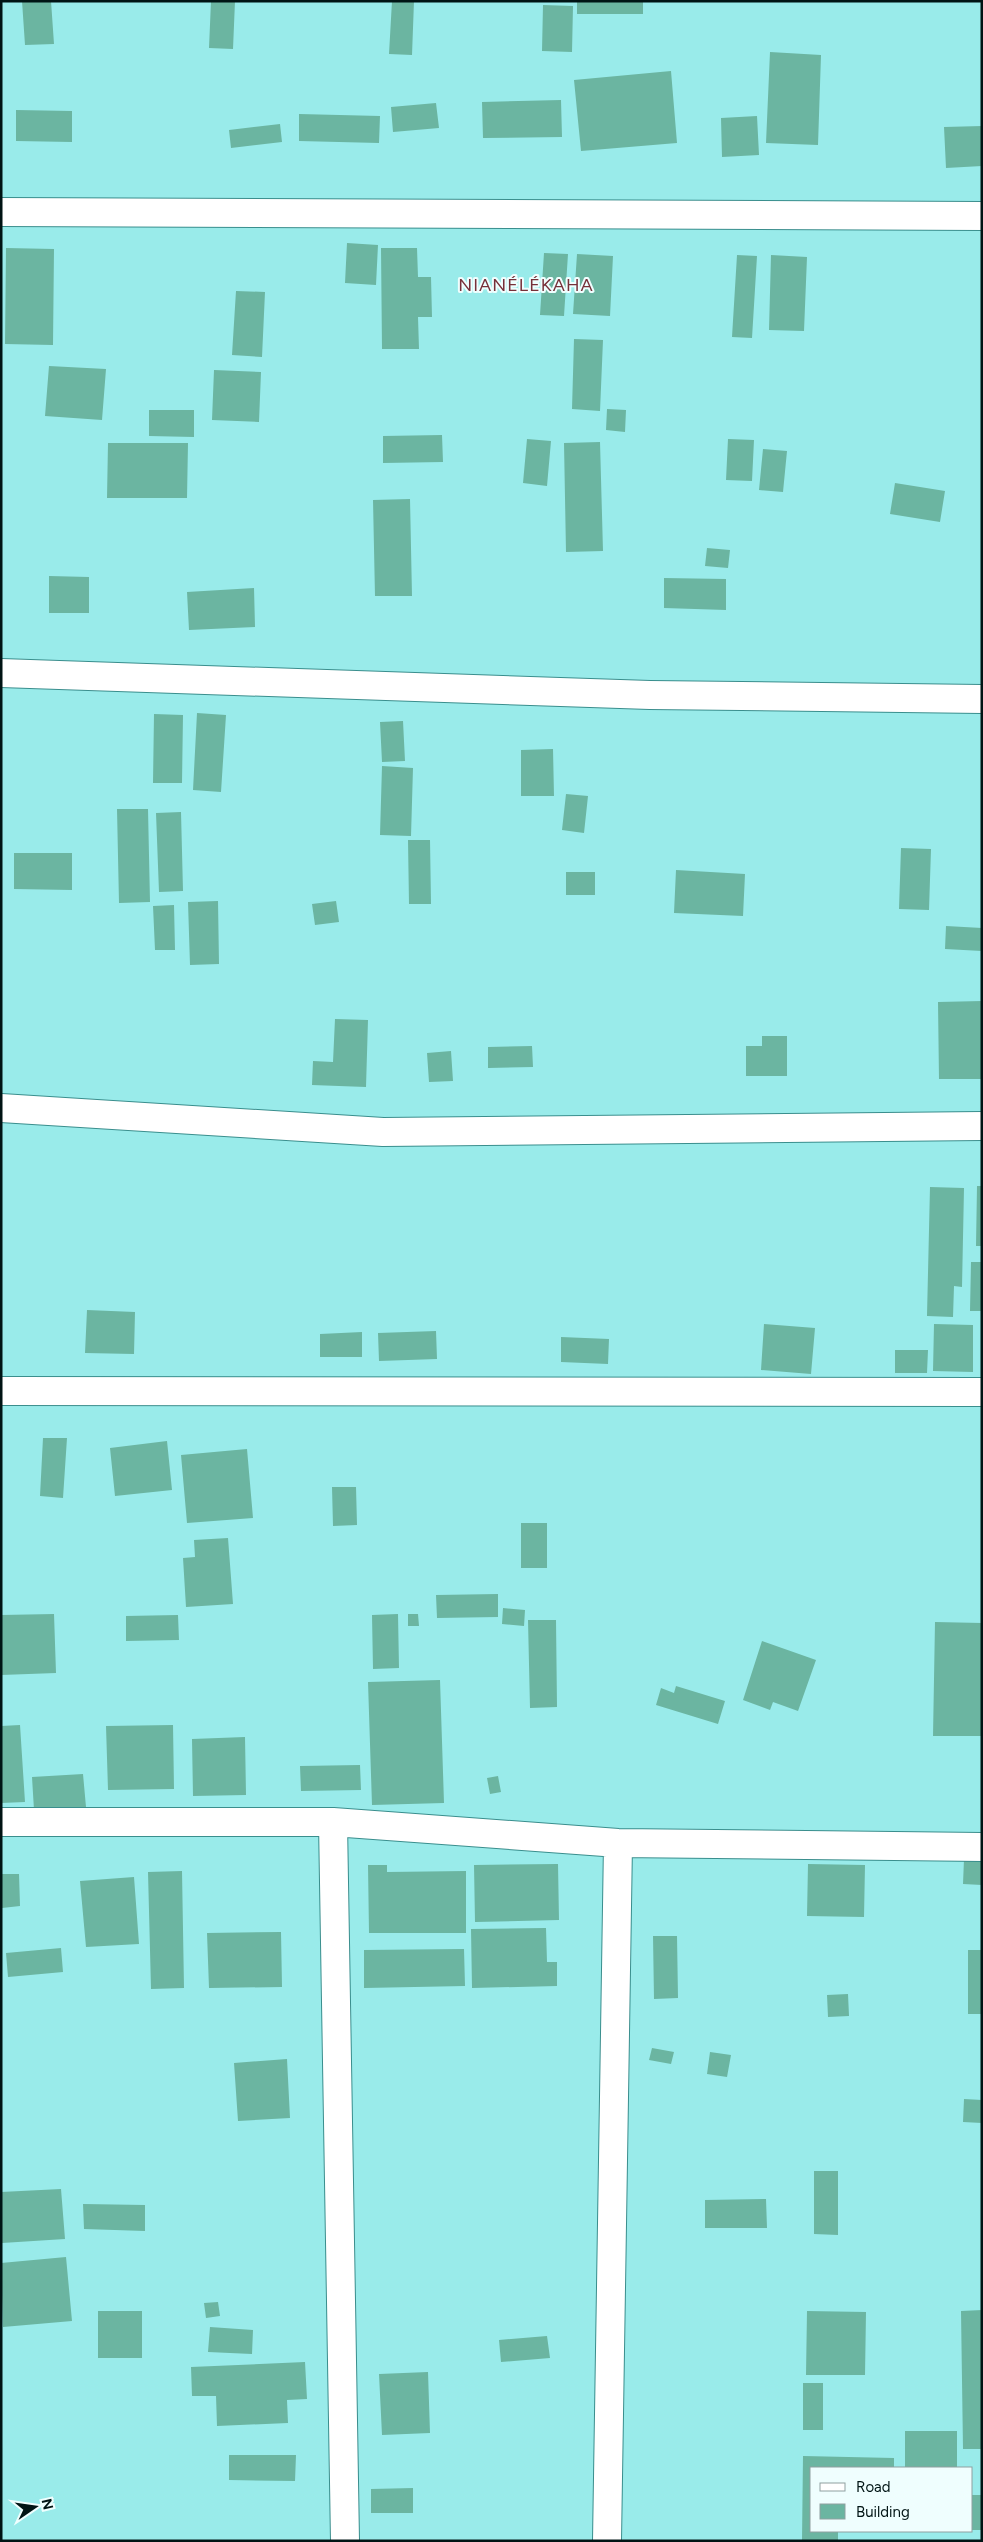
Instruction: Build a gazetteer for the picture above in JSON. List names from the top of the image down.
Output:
{
  "districts": ["NIANÉLÉKAHA"],
  "legend": ["Road", "Building"],
  "north": "right"
}
